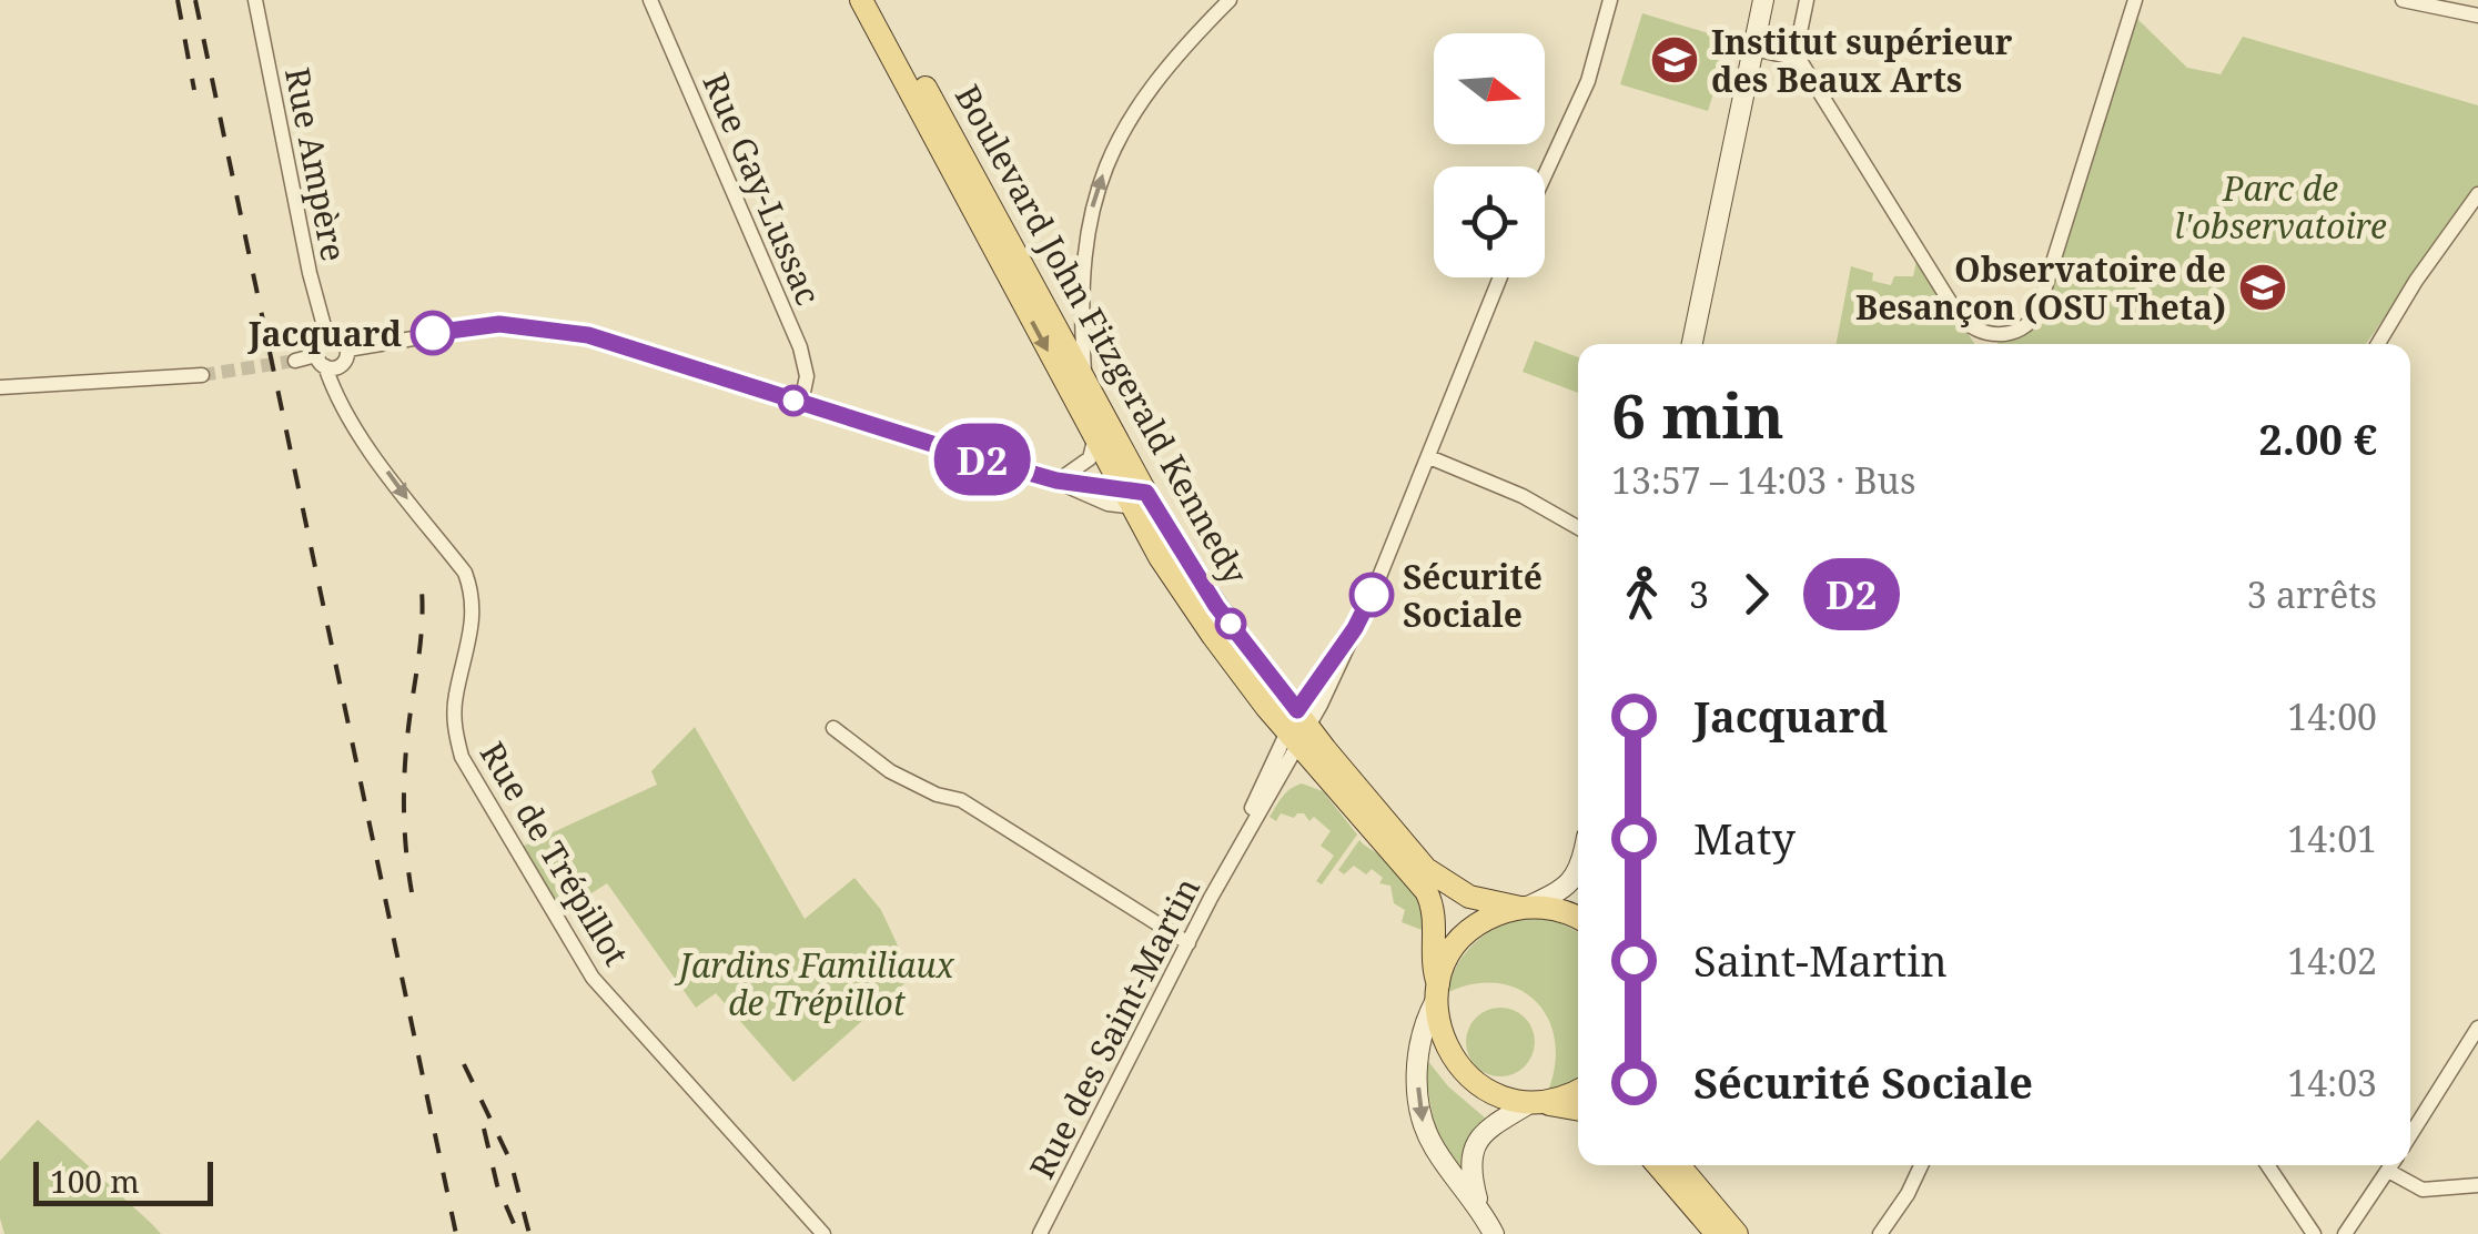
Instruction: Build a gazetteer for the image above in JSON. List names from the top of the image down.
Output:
{
  "streets": {
    "main road": ["Boulevard John Fitzgerald Kennedy"],
    "street": [
      "Rue Ampère",
      "Rue Gay-Lussac",
      "Rue de Trépillot",
      "Rue des Saint-Martin"
    ]
  },
  "crossings": [
    ["Rue Ampère", "Rue de Trépillot"],
    ["Boulevard John Fitzgerald Kennedy", "Rue des Saint-Martin"]
  ],
  "one_way": ["Rue de Trépillot"],
  "parks": ["Parc de l'observatoire", "Jardins Familiaux de Trépillot"],
  "places": {
    "school or university": ["Institut supérieur des Beaux Arts", "Observatoire de Besançon (OSU Theta)"],
    "other": ["Jacquard", "Sécurité Sociale"]
  },
  "lines": ["bus line D2"],
  "scale_bar": "100 m",
  "north": "right",
  "page": {
    "on_map": "D2",
    "heading": ["6 min", "13:57 – 14:03 · Bus", "2.00 €"],
    "legs": ["3", "D2", "3 arrêts"],
    "list": [
      {
        "name": "Jacquard",
        "value": "14:00"
      },
      {
        "name": "Maty",
        "value": "14:01"
      },
      {
        "name": "Saint-Martin",
        "value": "14:02"
      },
      {
        "name": "Sécurité Sociale",
        "value": "14:03"
      }
    ],
    "scale": "100 m"
  }
}
